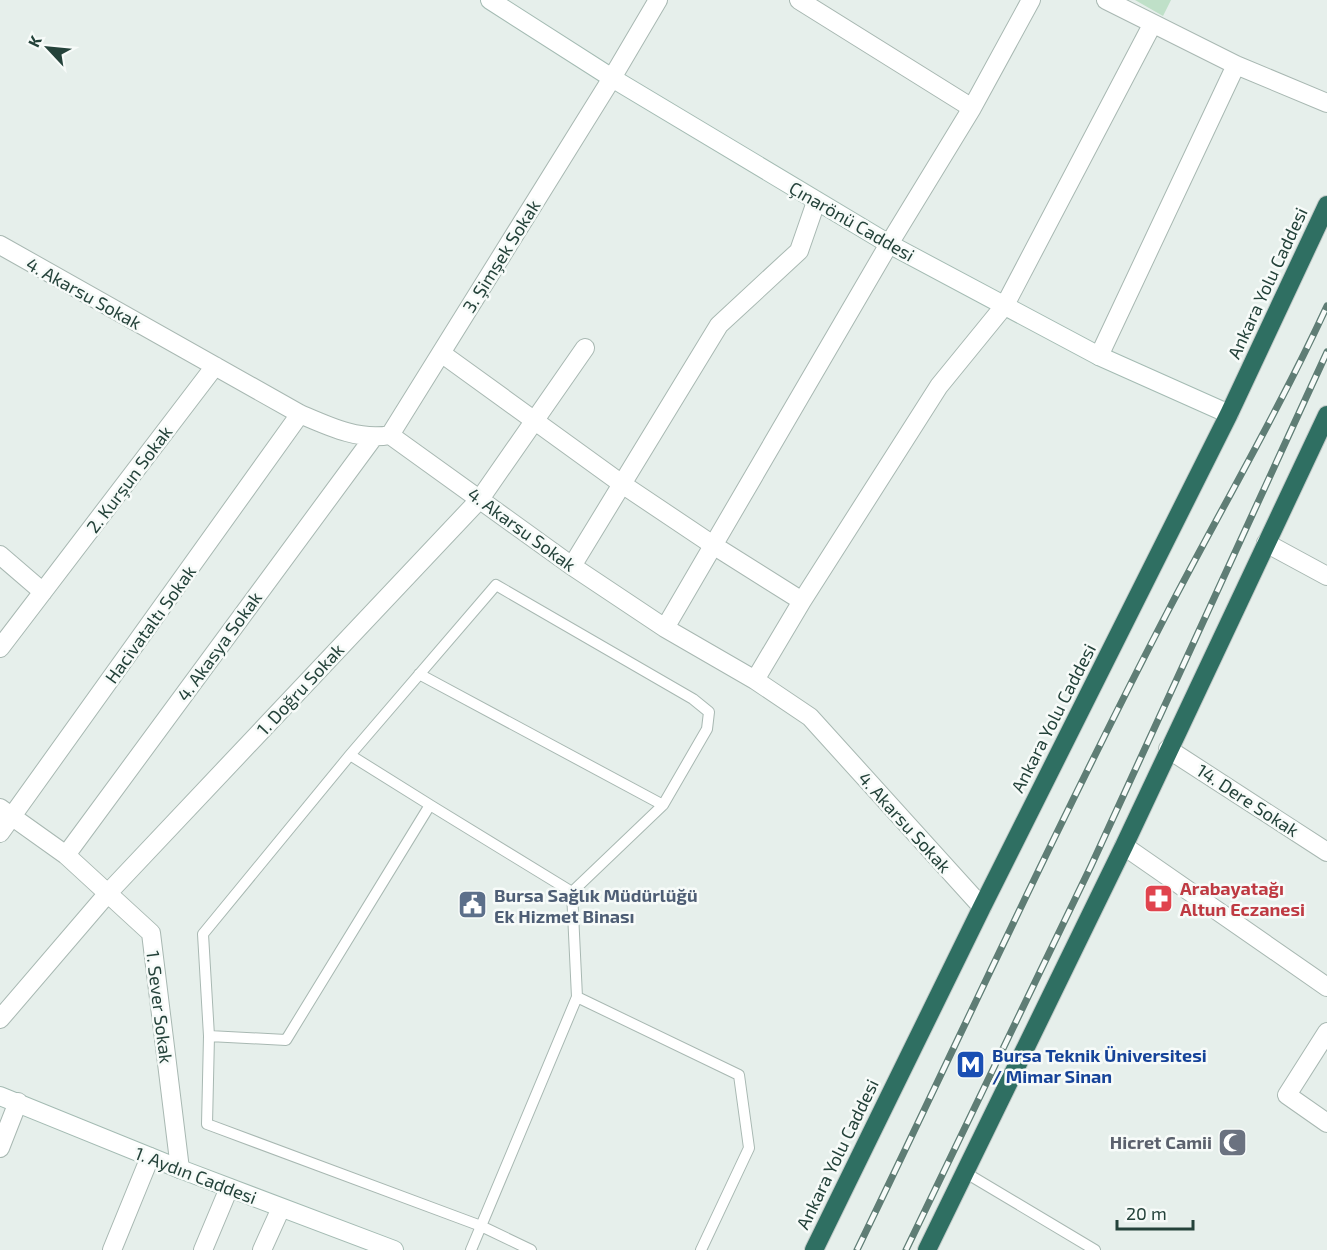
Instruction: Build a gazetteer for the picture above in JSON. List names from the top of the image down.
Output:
{
  "streets": {
    "highway": ["Ankara Yolu Caddesi"],
    "street": [
      "Çınarönü Caddesi",
      "3. Şimşek Sokak",
      "4. Akarsu Sokak",
      "2. Kurşun Sokak",
      "Hacivataltı Sokak",
      "4. Akasya Sokak",
      "1. Doğru Sokak",
      "14. Dere Sokak",
      "1. Sever Sokak",
      "1. Aydın Caddesi"
    ]
  },
  "crossings": [
    ["Çınarönü Caddesi", "3. Şimşek Sokak"],
    ["Çınarönü Caddesi", "Ankara Yolu Caddesi"],
    ["3. Şimşek Sokak", "4. Akarsu Sokak"],
    ["3. Şimşek Sokak", "4. Akasya Sokak"],
    ["Ankara Yolu Caddesi", "4. Akarsu Sokak"],
    ["4. Akarsu Sokak", "2. Kurşun Sokak"],
    ["4. Akarsu Sokak", "Hacivataltı Sokak"],
    ["4. Akarsu Sokak", "4. Akasya Sokak"],
    ["4. Akarsu Sokak", "1. Doğru Sokak"],
    ["Hacivataltı Sokak", "1. Sever Sokak"],
    ["4. Akasya Sokak", "1. Sever Sokak"],
    ["1. Doğru Sokak", "1. Sever Sokak"],
    ["1. Sever Sokak", "1. Aydın Caddesi"]
  ],
  "places": {
    "pharmacy": ["Arabayatağı Altun Eczanesi"],
    "public building": ["Bursa Sağlık Müdürlüğü Ek Hizmet Binası"],
    "metro station": ["Bursa Teknik Üniversitesi / Mimar Sinan"],
    "mosque": ["Hicret Camii"]
  },
  "scale_bar": "20 m",
  "north": "top left"
}
